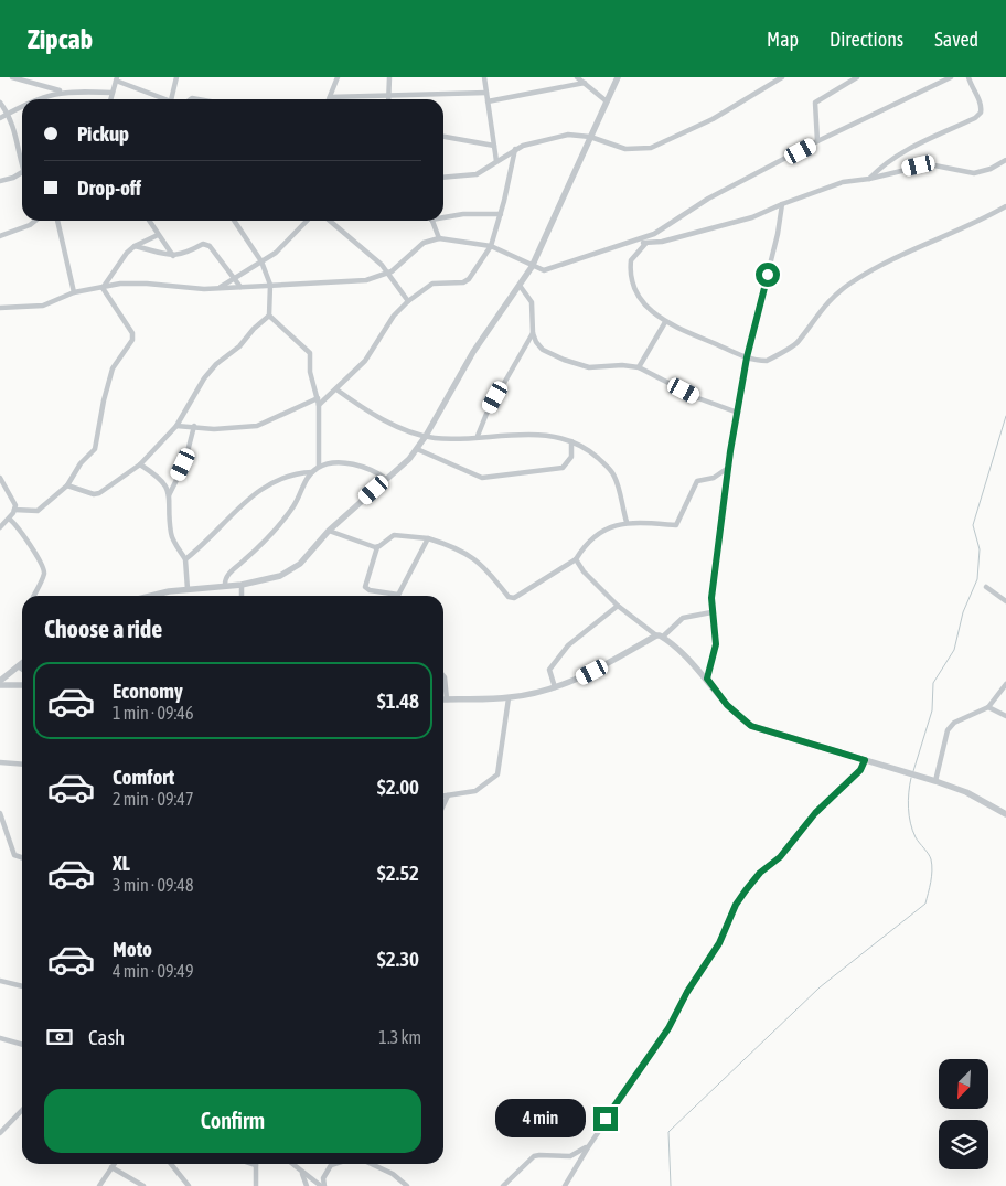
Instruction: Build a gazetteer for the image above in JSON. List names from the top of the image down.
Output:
{
  "north": "bottom left",
  "page": {
    "header": "Zipcab",
    "nav": ["Map", "Directions", "Saved"],
    "banner": ["Pickup", "Drop-off"],
    "heading": "Choose a ride",
    "list": [
      {
        "name": "Economy",
        "note": "1 min · 09:46",
        "value": "$1.48"
      },
      {
        "name": "Comfort",
        "note": "2 min · 09:47",
        "value": "$2.00"
      },
      {
        "name": "XL",
        "note": "3 min · 09:48",
        "value": "$2.52"
      },
      {
        "name": "Moto",
        "note": "4 min · 09:49",
        "value": "$2.30"
      }
    ],
    "pay": ["Cash", "1.3 km"],
    "buttons": "Confirm",
    "bubble": "4 min"
  }
}
